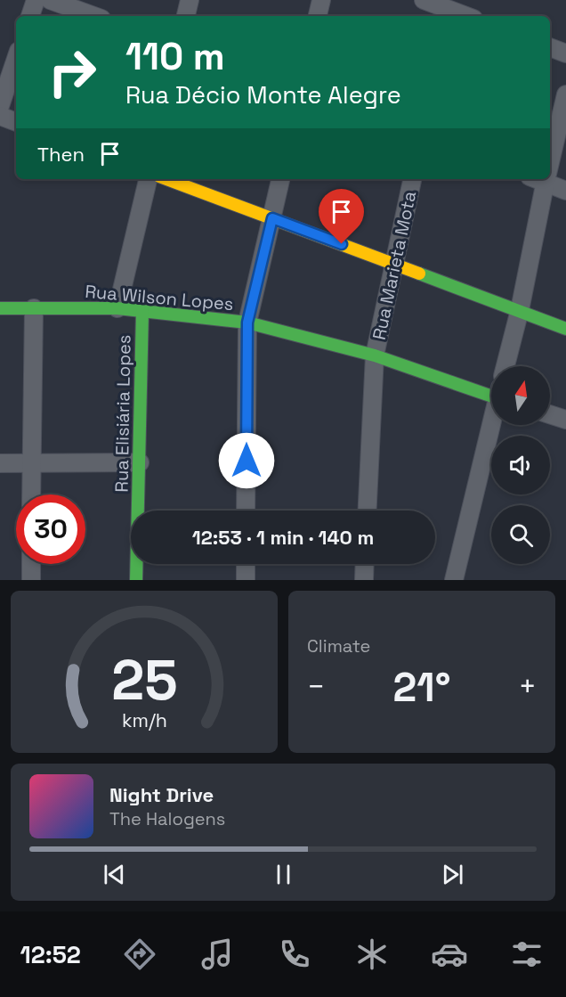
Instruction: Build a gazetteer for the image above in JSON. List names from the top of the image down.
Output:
{
  "streets": {
    "street": ["Rua Marieta Mota", "Rua Wilson Lopes", "Rua Elisiária Lopes"]
  },
  "crossings": [
    ["Rua Marieta Mota", "Rua Wilson Lopes"],
    ["Rua Wilson Lopes", "Rua Elisiária Lopes"]
  ],
  "north": "top",
  "page": {
    "turn": ["110 m", "Rua Décio Monte Alegre"],
    "then": "Then",
    "limit": "30",
    "trip": "12:53 · 1 min · 140 m",
    "tile": "Climate",
    "heat": ["−", "21°", "+"],
    "song": ["Night Drive", "The Halogens"],
    "tabs": "12:52",
    "gauge": ["25", "km/h"]
  }
}
